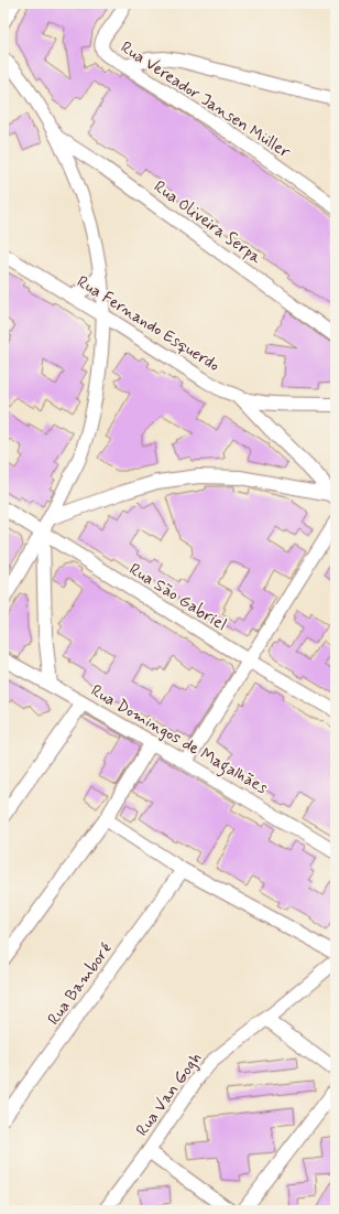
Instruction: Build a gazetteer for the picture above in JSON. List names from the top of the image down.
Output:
{
  "streets": {
    "street": [
      "Rua Vereador Jansen Müller",
      "Rua Oliveira Serpa",
      "Rua Fernando Esquerdo",
      "Rua São Gabriel",
      "Rua Domingos de Magalhães",
      "Rua Bamboré",
      "Rua Van Gogh"
    ]
  }
}
